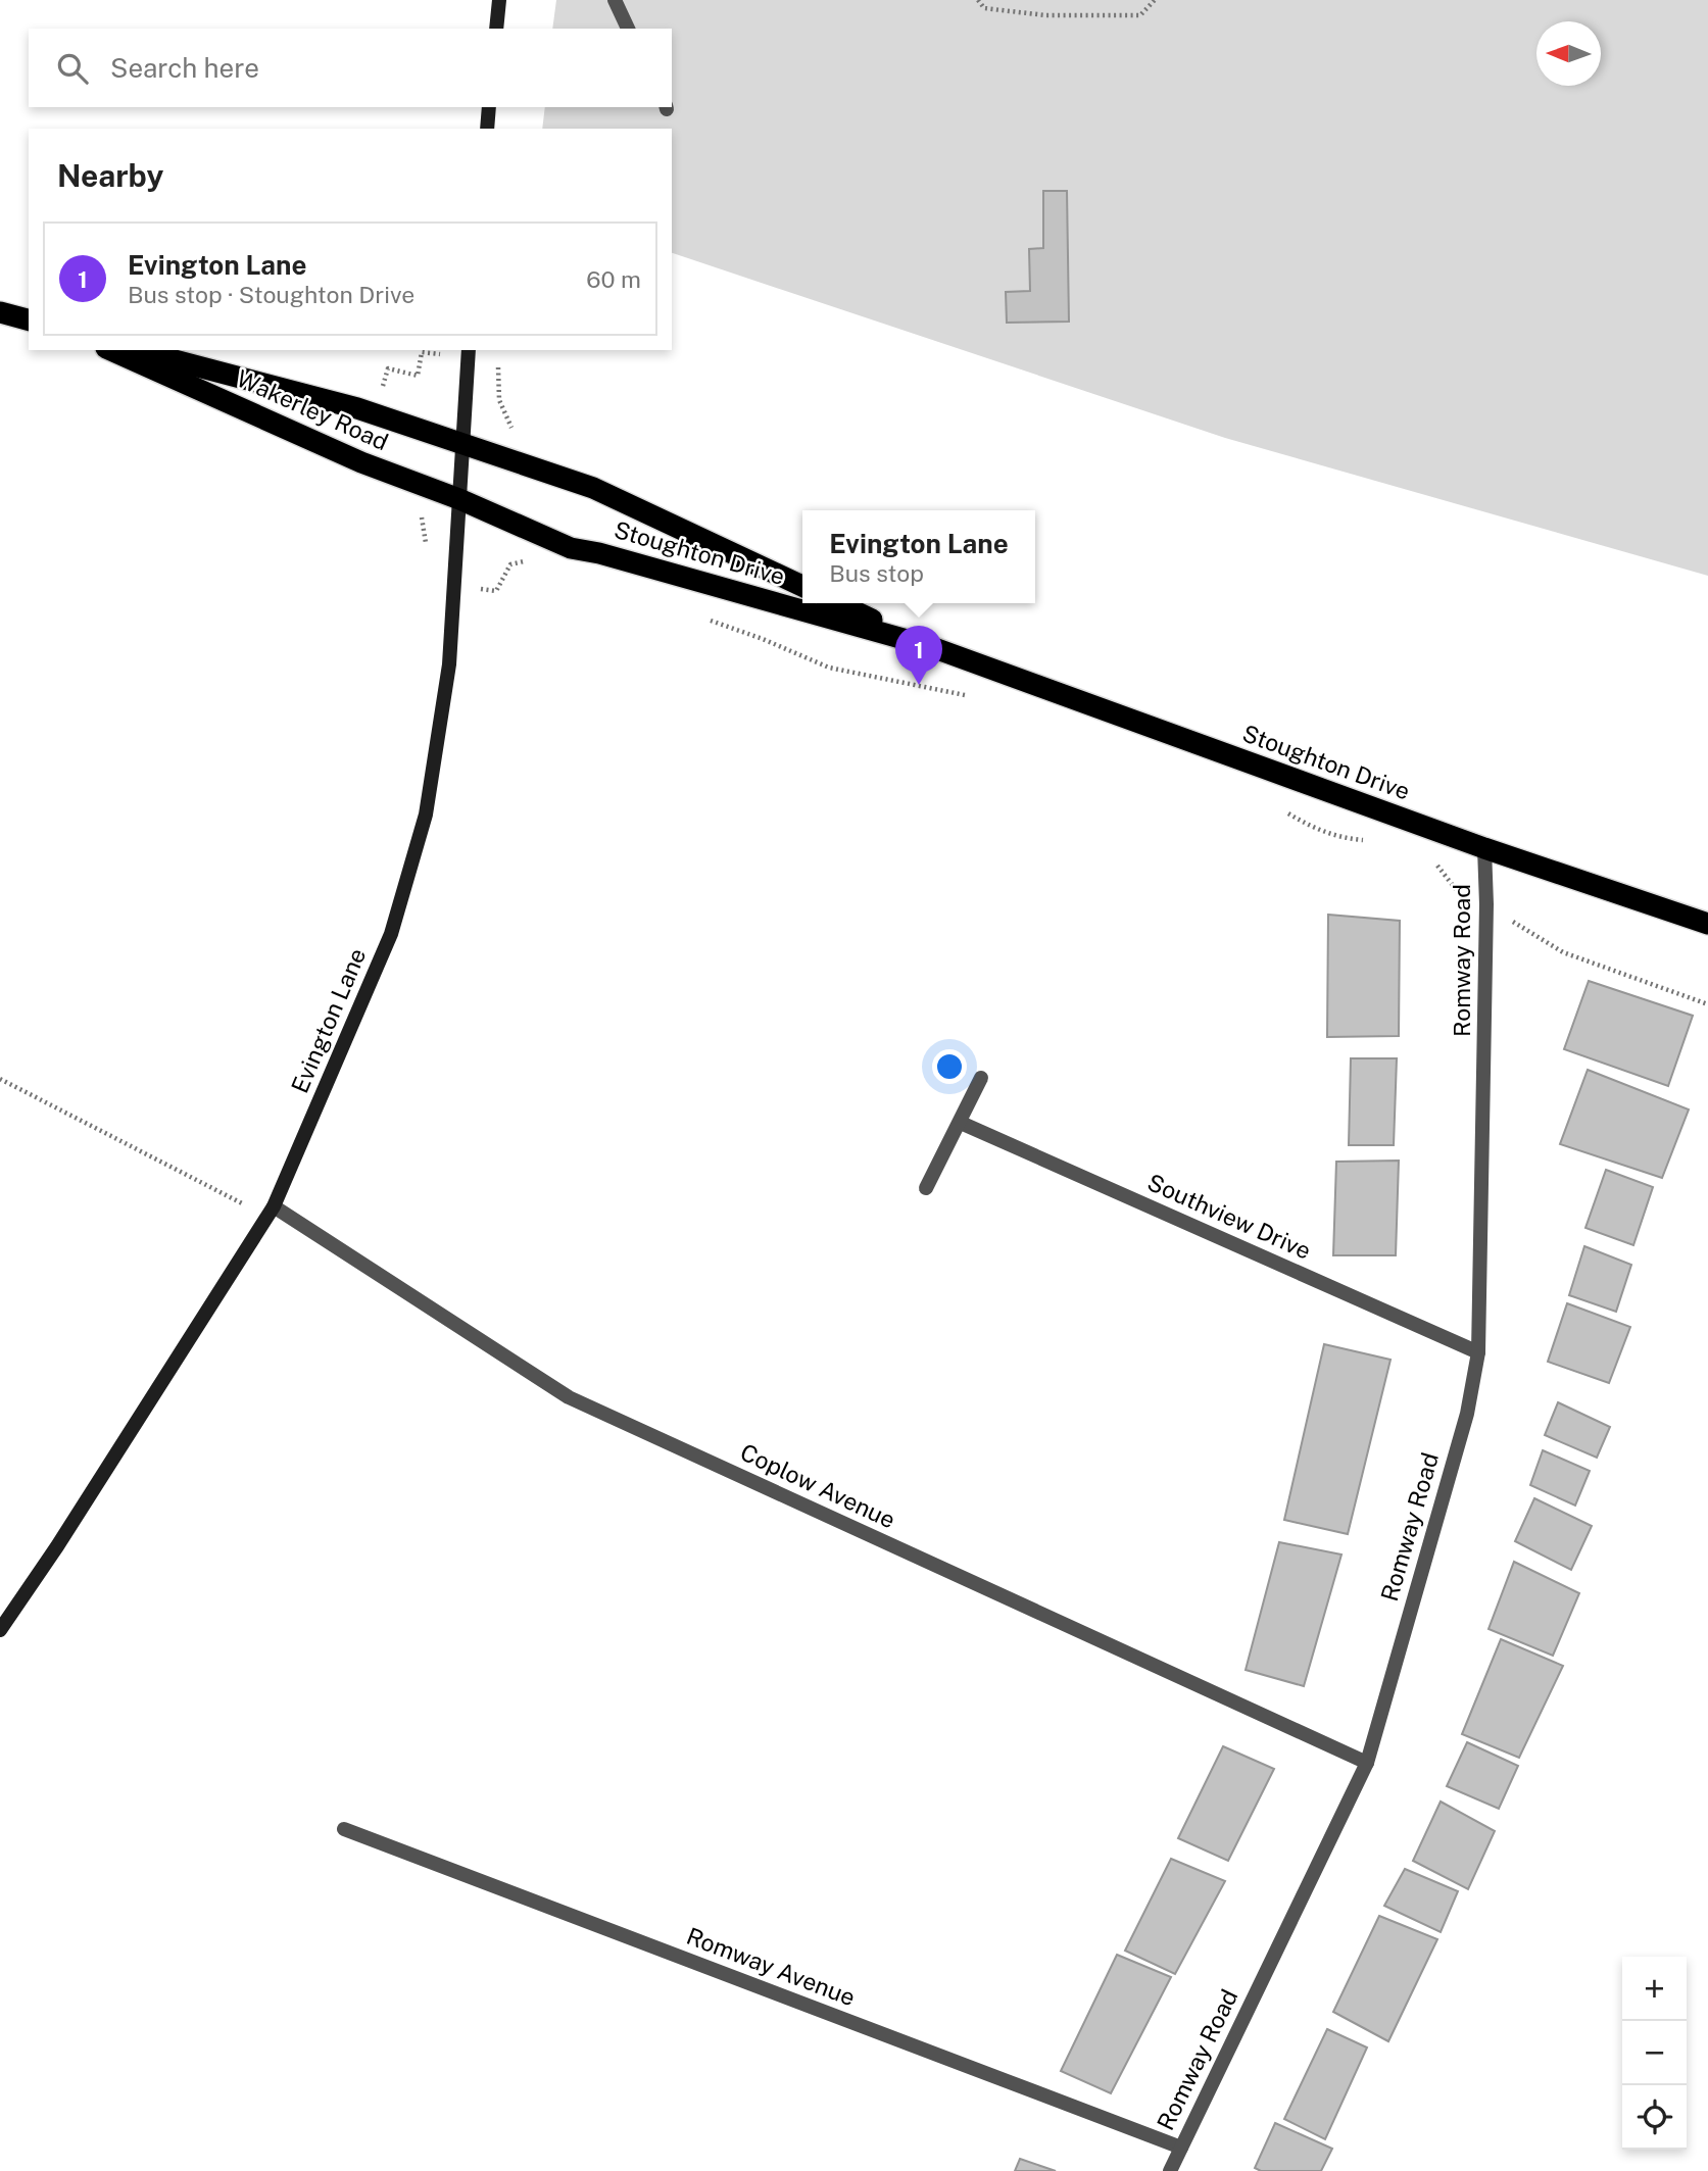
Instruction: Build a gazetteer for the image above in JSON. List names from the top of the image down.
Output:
{
  "streets": {
    "highway": ["Wakerley Road", "Stoughton Drive"],
    "street": [
      "Romway Road",
      "Evington Lane",
      "Southview Drive",
      "Coplow Avenue",
      "Romway Avenue"
    ]
  },
  "crossings": [
    ["Wakerley Road", "Stoughton Drive"],
    ["Wakerley Road", "Evington Lane"],
    ["Stoughton Drive", "Romway Road"],
    ["Stoughton Drive", "Evington Lane"],
    ["Romway Road", "Southview Drive"],
    ["Romway Road", "Coplow Avenue"],
    ["Romway Road", "Romway Avenue"],
    ["Evington Lane", "Coplow Avenue"]
  ],
  "north": "left",
  "page": {
    "search": "Search here",
    "heading": "Nearby",
    "list": [
      {
        "mark": "1",
        "name": "Evington Lane",
        "note": "Bus stop · Stoughton Drive",
        "value": "60 m"
      }
    ],
    "popup": ["Evington Lane", "Bus stop"],
    "pins": "1",
    "map_buttons": ["+", "−"]
  }
}
